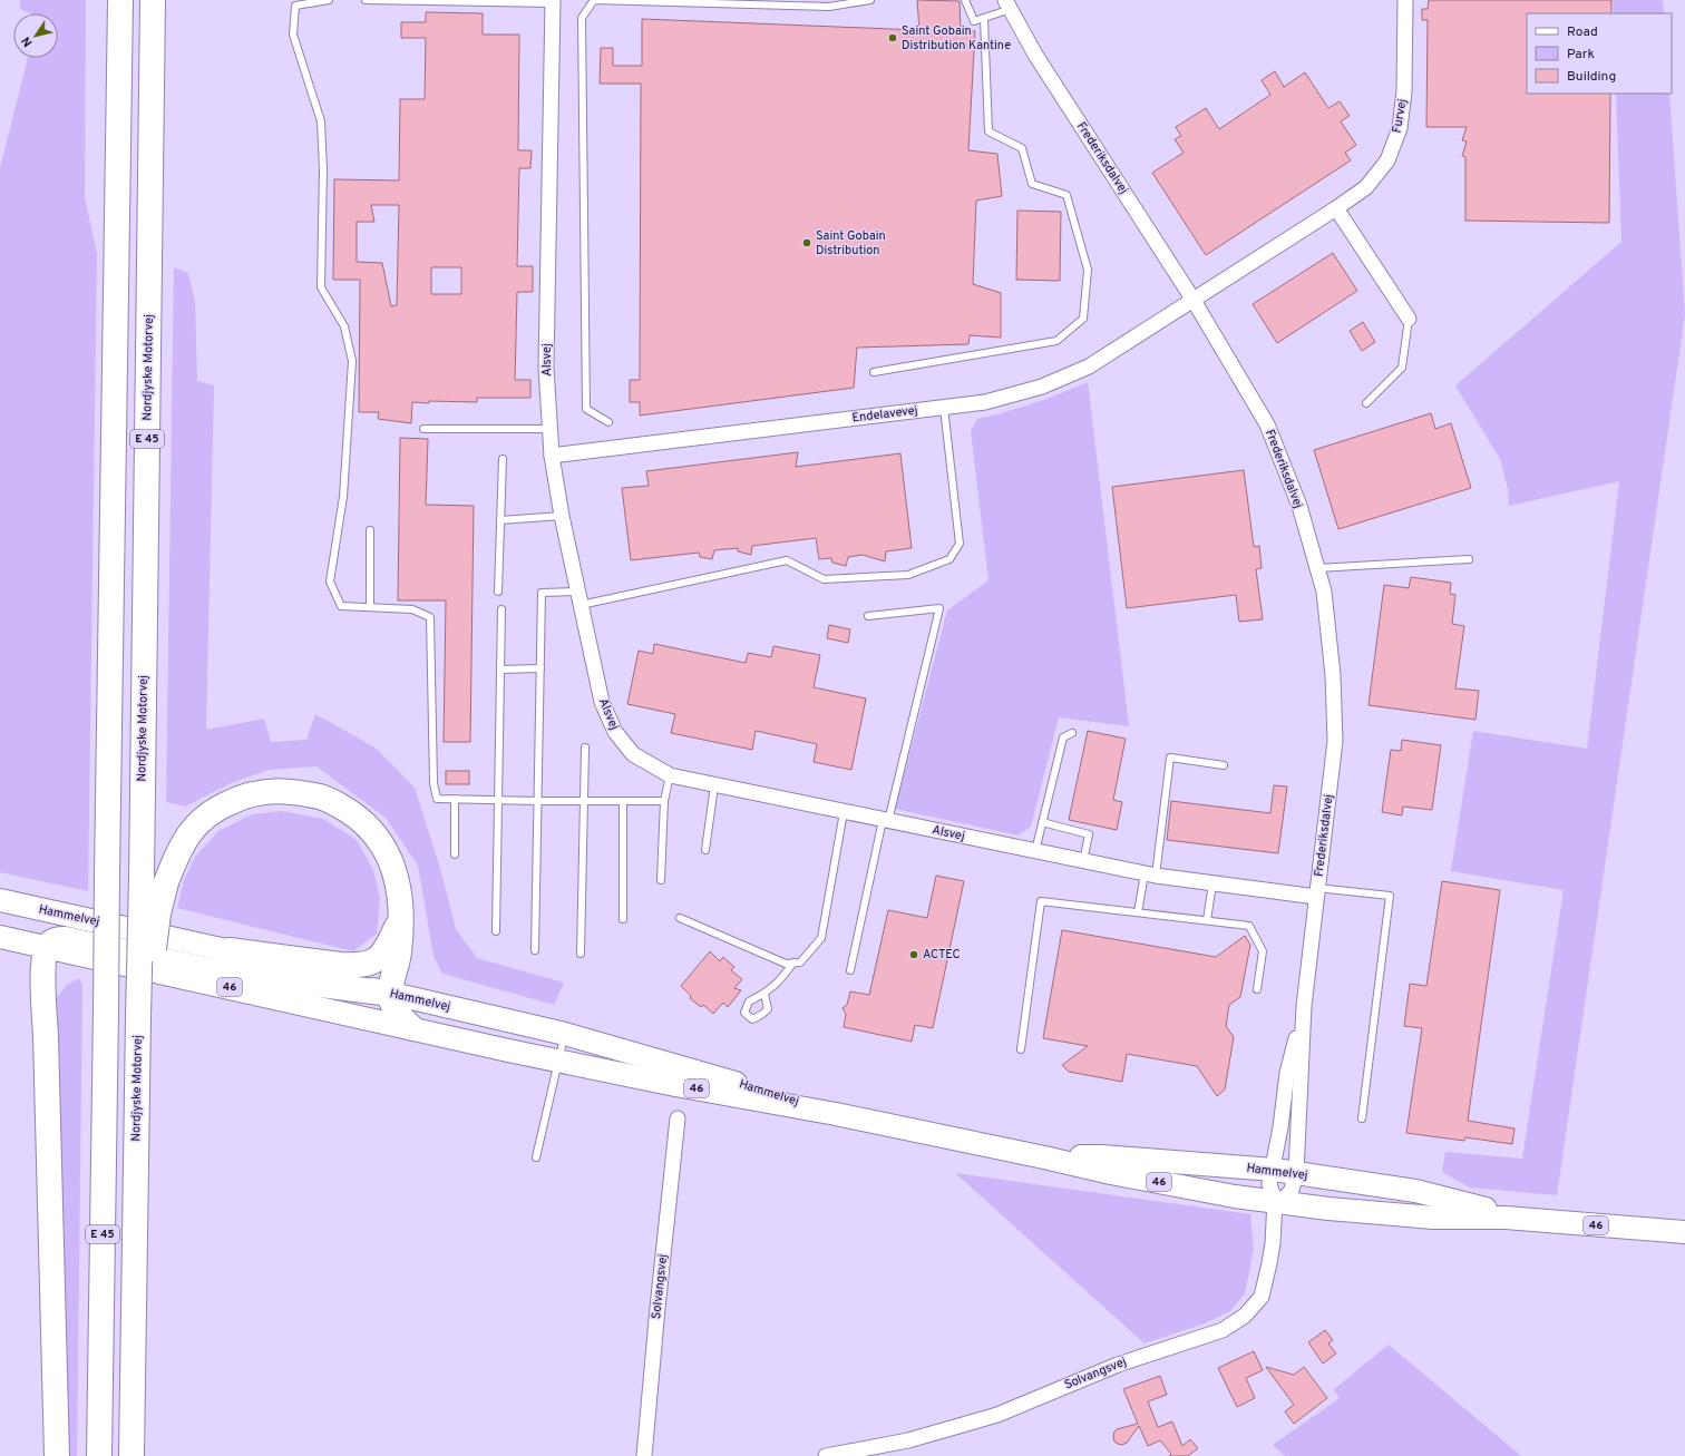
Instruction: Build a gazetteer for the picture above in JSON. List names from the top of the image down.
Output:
{
  "streets": {
    "highway": ["Nordjyske Motorvej", "E 45"],
    "main road": ["Hammelvej", "46"],
    "street": [
      "Furvej",
      "Frederiksdalvej",
      "Alsvej",
      "Endelavevej",
      "Solvangsvej"
    ]
  },
  "crossings": [
    ["Furvej", "Frederiksdalvej"],
    ["Furvej", "Endelavevej"],
    ["Frederiksdalvej", "Alsvej"],
    ["Frederiksdalvej", "Endelavevej"],
    ["Frederiksdalvej", "Hammelvej"],
    ["Frederiksdalvej", "Solvangsvej"],
    ["Alsvej", "Endelavevej"],
    ["Hammelvej", "Solvangsvej"]
  ],
  "places": ["Saint Gobain Distribution Kantine", "Saint Gobain Distribution", "ACTEC"],
  "legend": ["Road", "Park", "Building"],
  "north": "bottom left"
}
